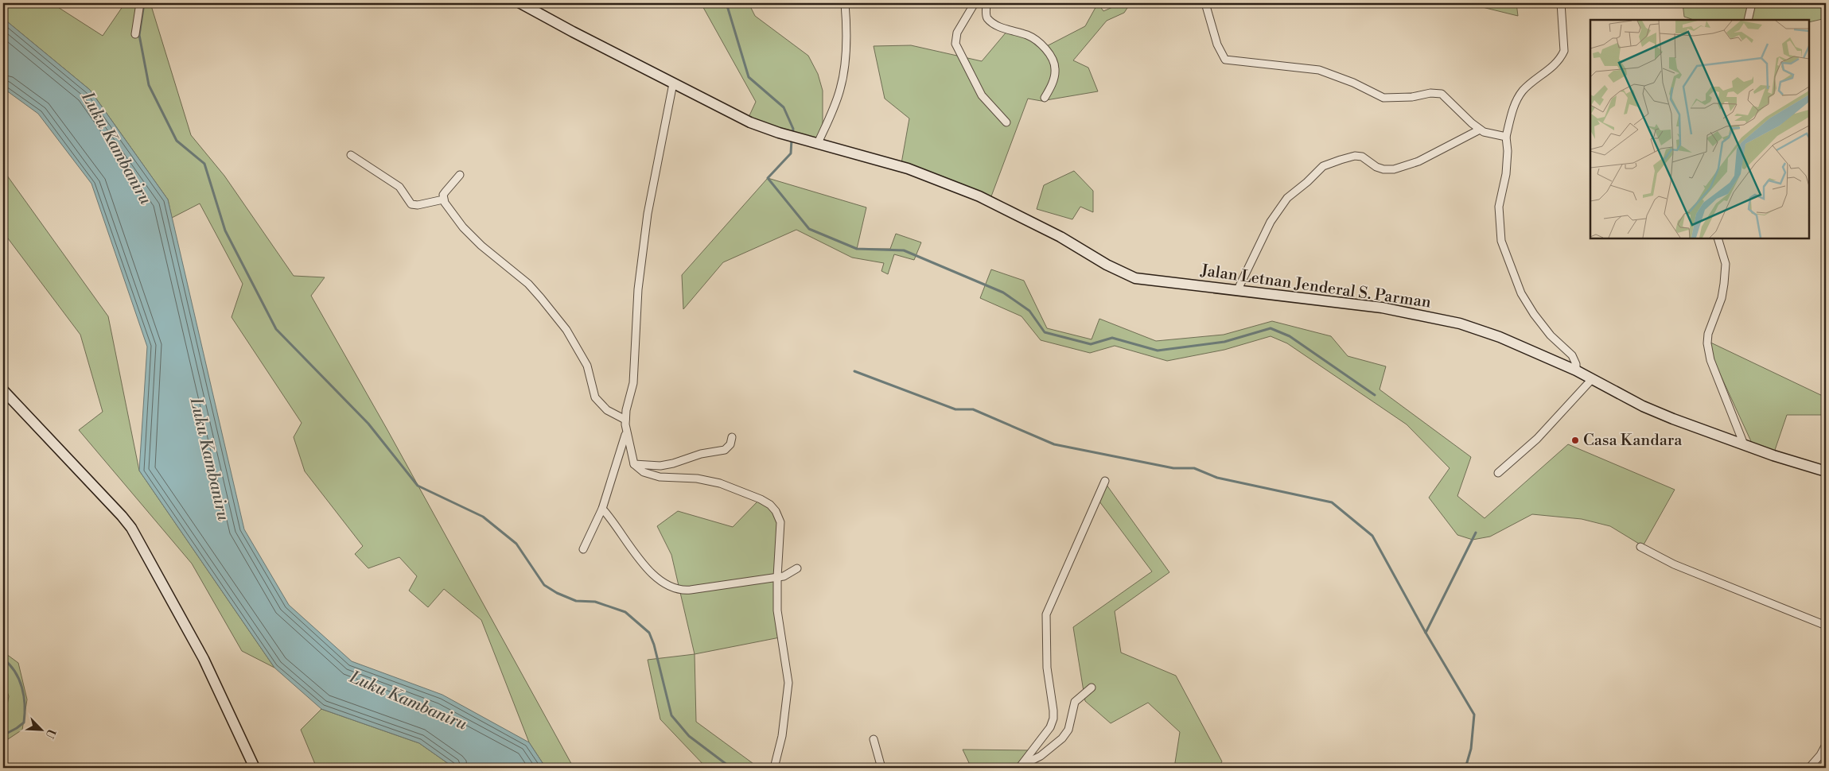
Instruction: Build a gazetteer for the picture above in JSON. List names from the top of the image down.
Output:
{
  "streets": {
    "street": ["Jalan Letnan Jenderal S. Parman"]
  },
  "water": ["Luku Kambaniru"],
  "places": ["Casa Kandara"],
  "north": "bottom right"
}
